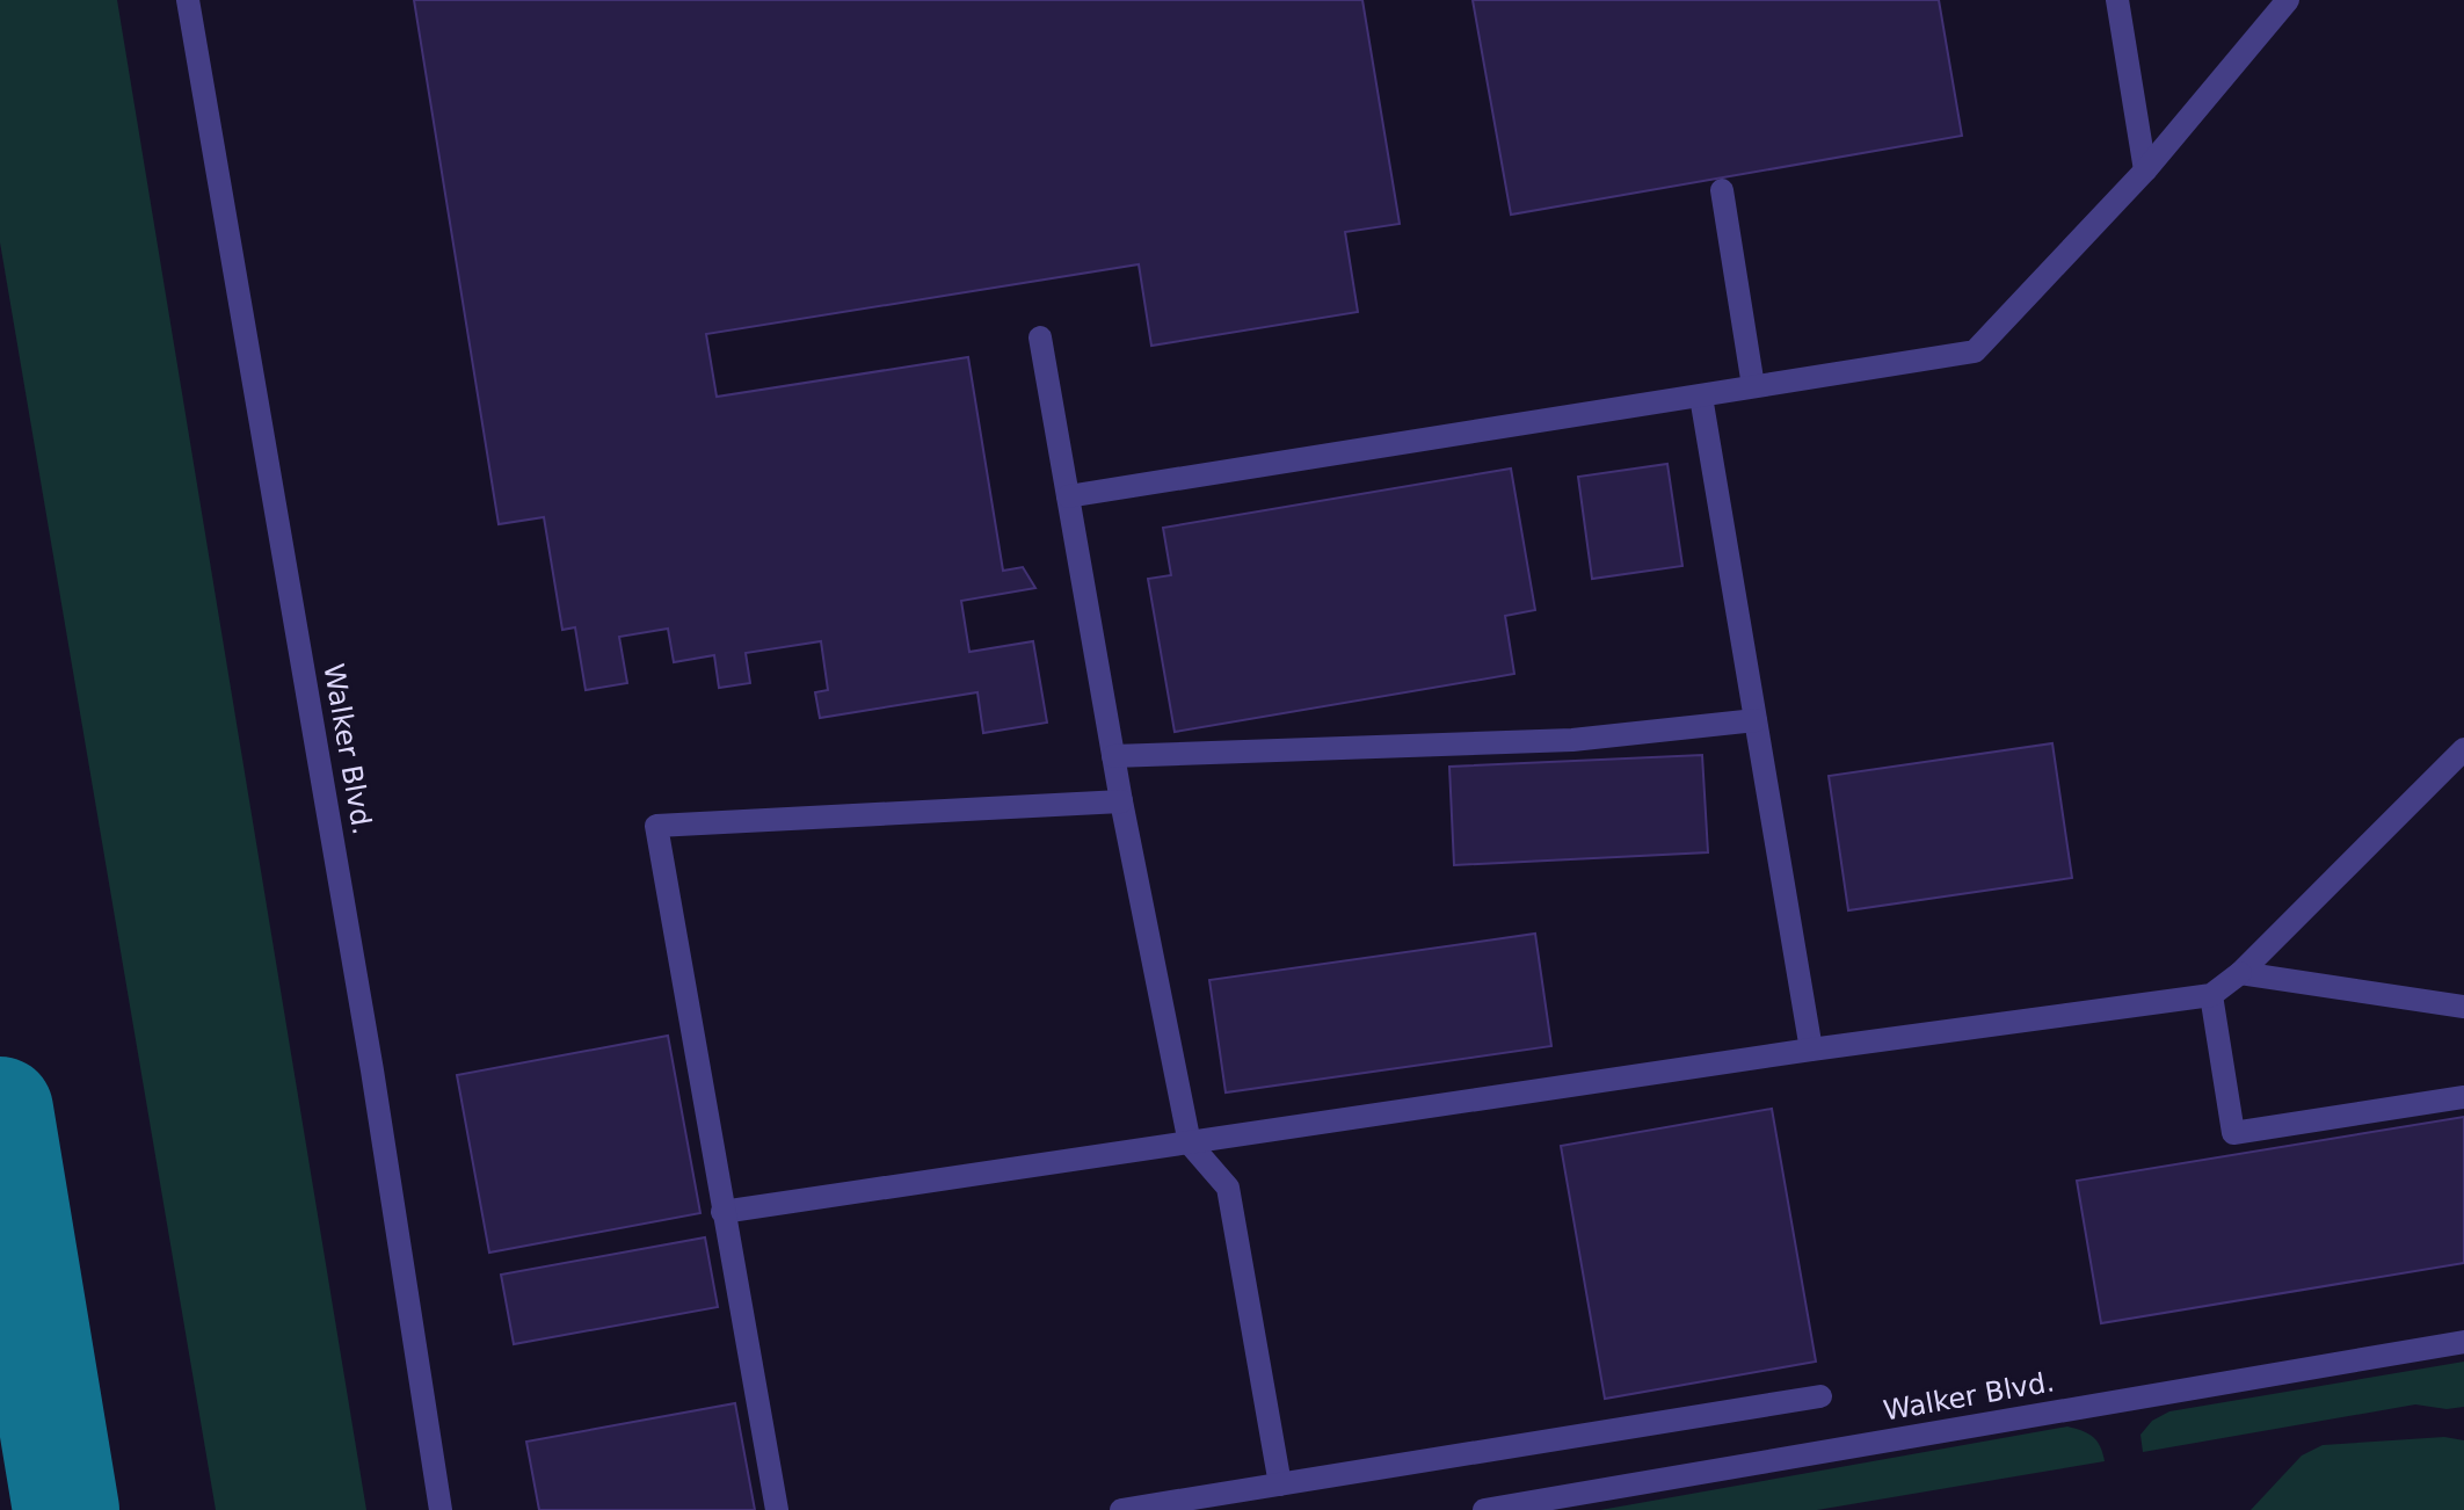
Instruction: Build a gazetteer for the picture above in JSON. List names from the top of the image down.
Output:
{
  "streets": {
    "lane": ["Walker Blvd."]
  }
}
